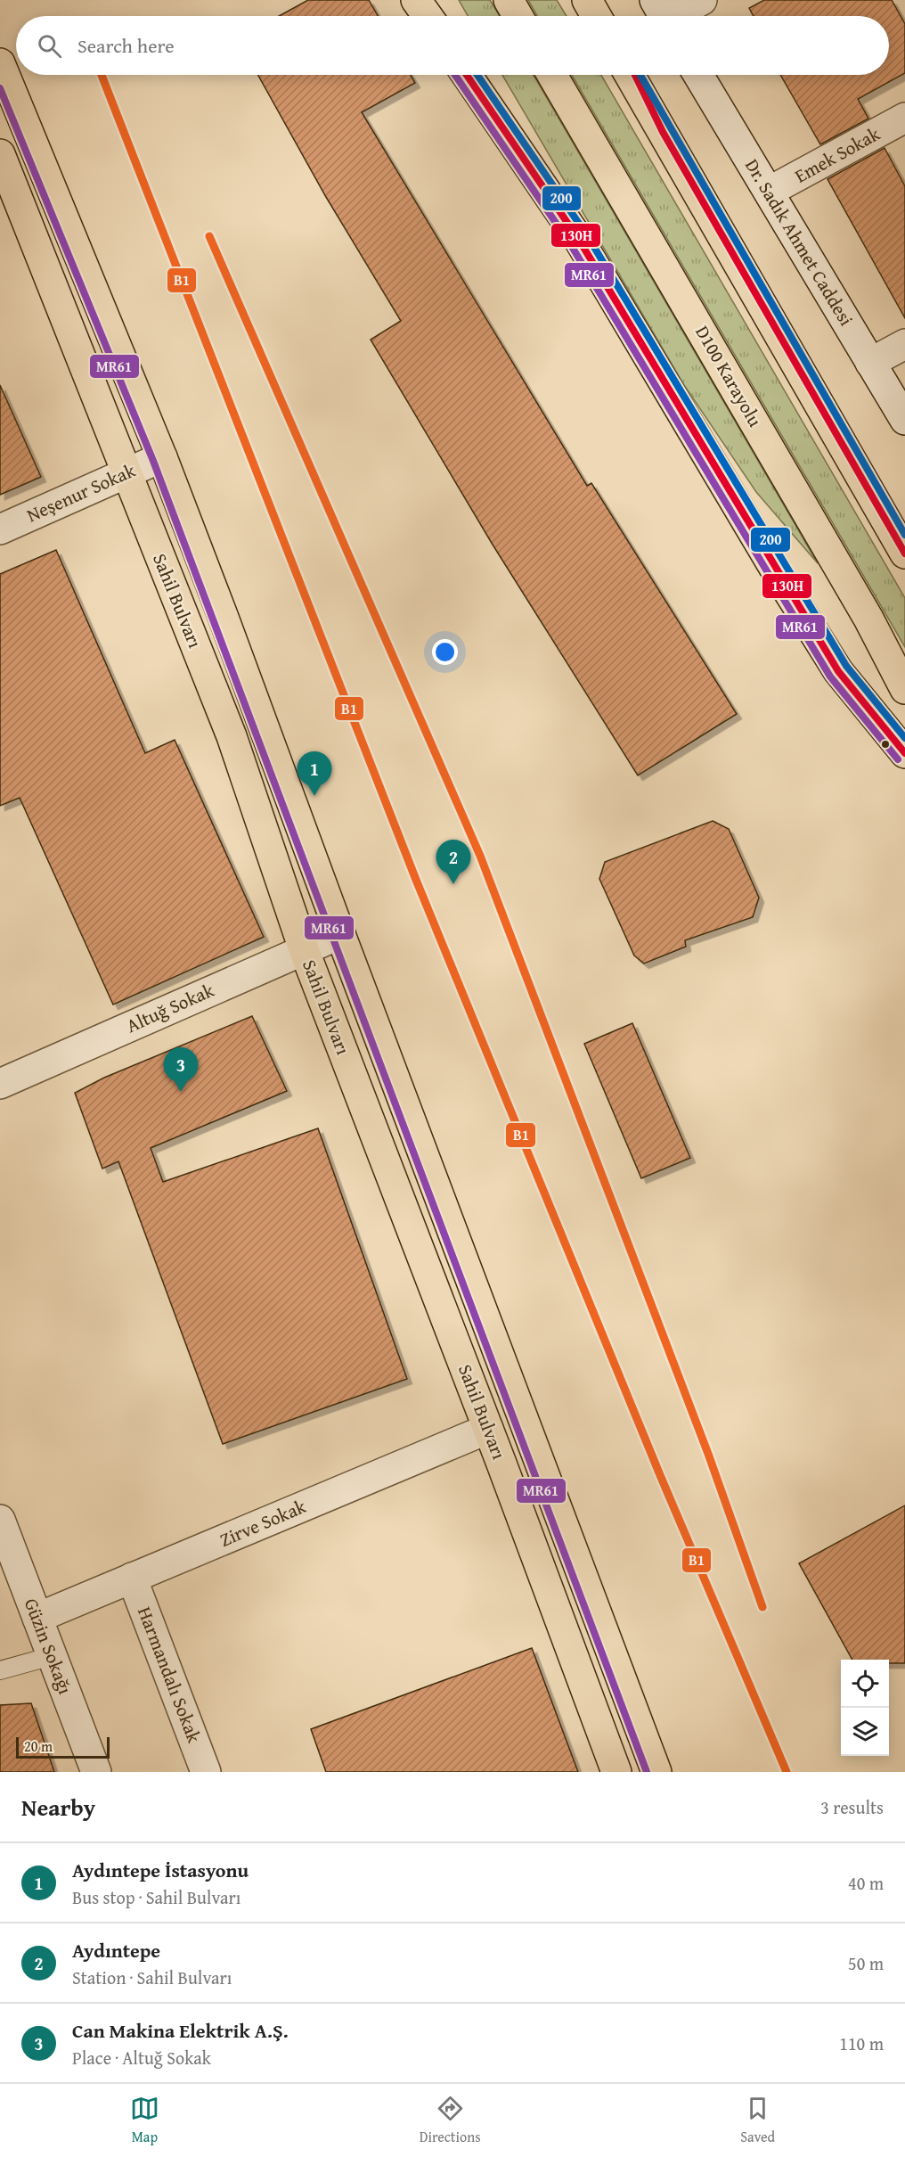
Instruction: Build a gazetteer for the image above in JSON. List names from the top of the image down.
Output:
{
  "streets": {
    "highway": ["D100 Karayolu", "Sahil Bulvarı"],
    "street": [
      "Emek Sokak",
      "Dr. Sadık Ahmet Caddesi",
      "Neşenur Sokak",
      "Altuğ Sokak",
      "Zirve Sokak",
      "Güzin Sokağı",
      "Harmandalı Sokak"
    ]
  },
  "crossings": [
    ["Emek Sokak", "Dr. Sadık Ahmet Caddesi"],
    ["Neşenur Sokak", "Sahil Bulvarı"],
    ["Sahil Bulvarı", "Altuğ Sokak"],
    ["Sahil Bulvarı", "Zirve Sokak"],
    ["Zirve Sokak", "Güzin Sokağı"],
    ["Zirve Sokak", "Harmandalı Sokak"]
  ],
  "lines": [
    "transit line B1",
    "transit line 130H",
    "transit line MR61",
    "transit line 200"
  ],
  "scale_bar": "20 m",
  "page": {
    "search": "Search here",
    "pins": ["1", "2", "3"],
    "scale": "20 m",
    "heading": ["Nearby", "3 results"],
    "list": [
      {
        "mark": "1",
        "name": "Aydıntepe İstasyonu",
        "note": "Bus stop · Sahil Bulvarı",
        "value": "40 m"
      },
      {
        "mark": "2",
        "name": "Aydıntepe",
        "note": "Station · Sahil Bulvarı",
        "value": "50 m"
      },
      {
        "mark": "3",
        "name": "Can Makina Elektrik A.Ş.",
        "note": "Place · Altuğ Sokak",
        "value": "110 m"
      }
    ],
    "nav": ["Map", "Directions", "Saved"]
  }
}
